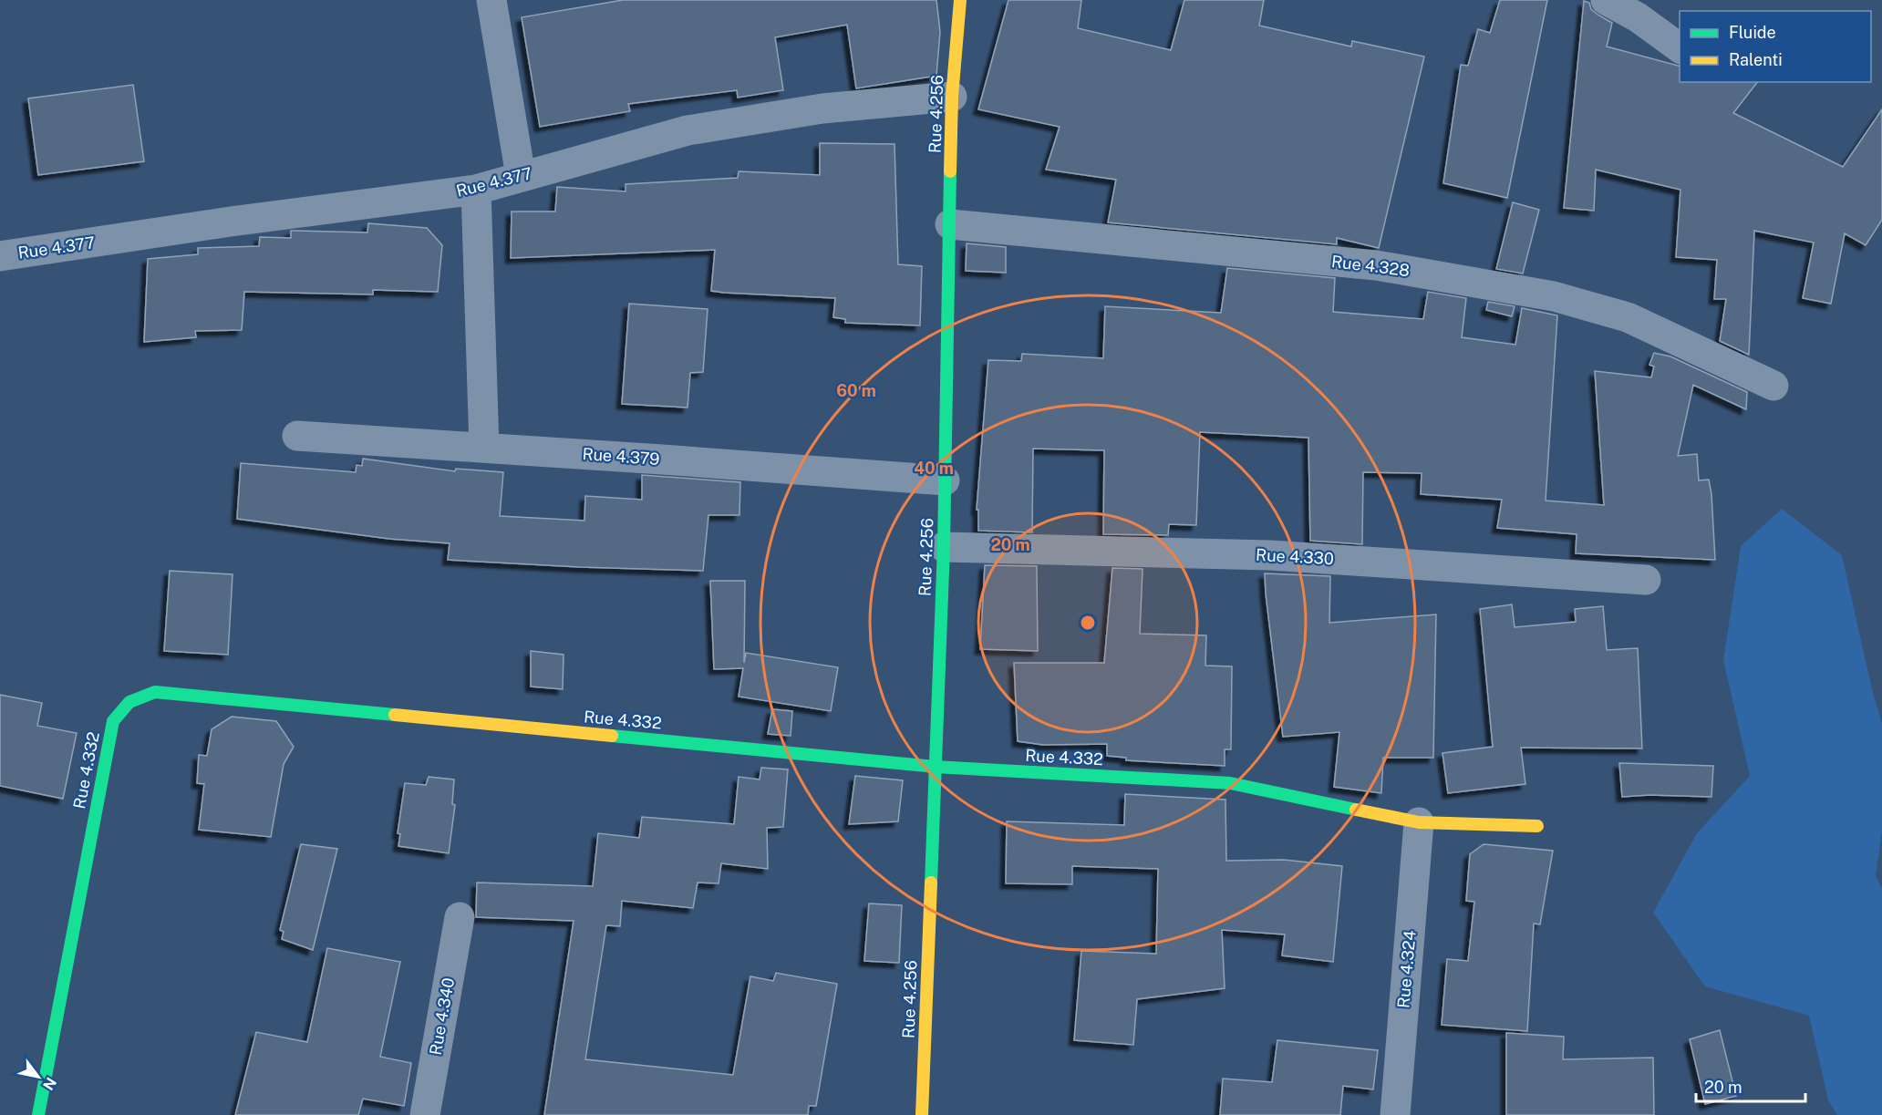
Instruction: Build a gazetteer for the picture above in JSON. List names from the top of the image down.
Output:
{
  "streets": {
    "street": [
      "Rue 4.256",
      "Rue 4.377",
      "Rue 4.328",
      "Rue 4.379",
      "Rue 4.330",
      "Rue 4.332",
      "Rue 4.324",
      "Rue 4.340"
    ]
  },
  "crossings": [
    ["Rue 4.256", "Rue 4.377"],
    ["Rue 4.256", "Rue 4.328"],
    ["Rue 4.256", "Rue 4.379"],
    ["Rue 4.256", "Rue 4.330"],
    ["Rue 4.256", "Rue 4.332"],
    ["Rue 4.332", "Rue 4.324"]
  ],
  "legend": ["Fluide", "Ralenti"],
  "scale_bar": "20 m",
  "north": "bottom right",
  "rings": ["60 m", "40 m", "20 m"]
}
